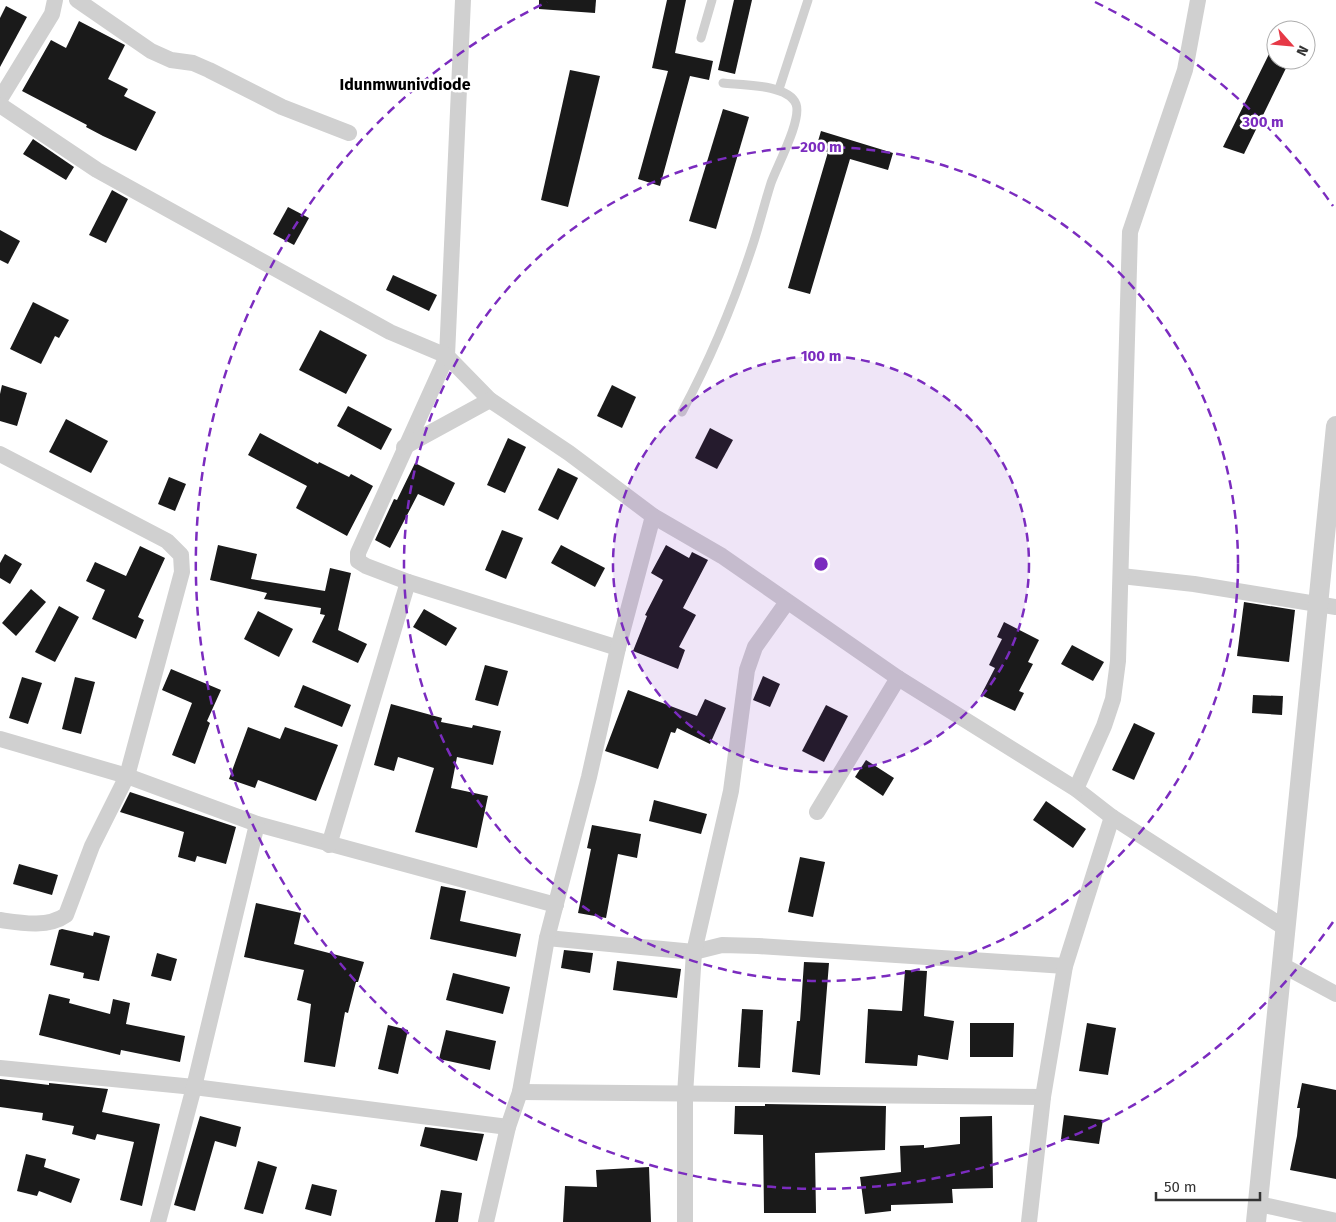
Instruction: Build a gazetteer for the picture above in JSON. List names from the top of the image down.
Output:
{
  "districts": ["Idunmwunivdiode"],
  "scale_bar": "50 m",
  "north": "bottom right",
  "rings": ["300 m", "200 m", "100 m"]
}
